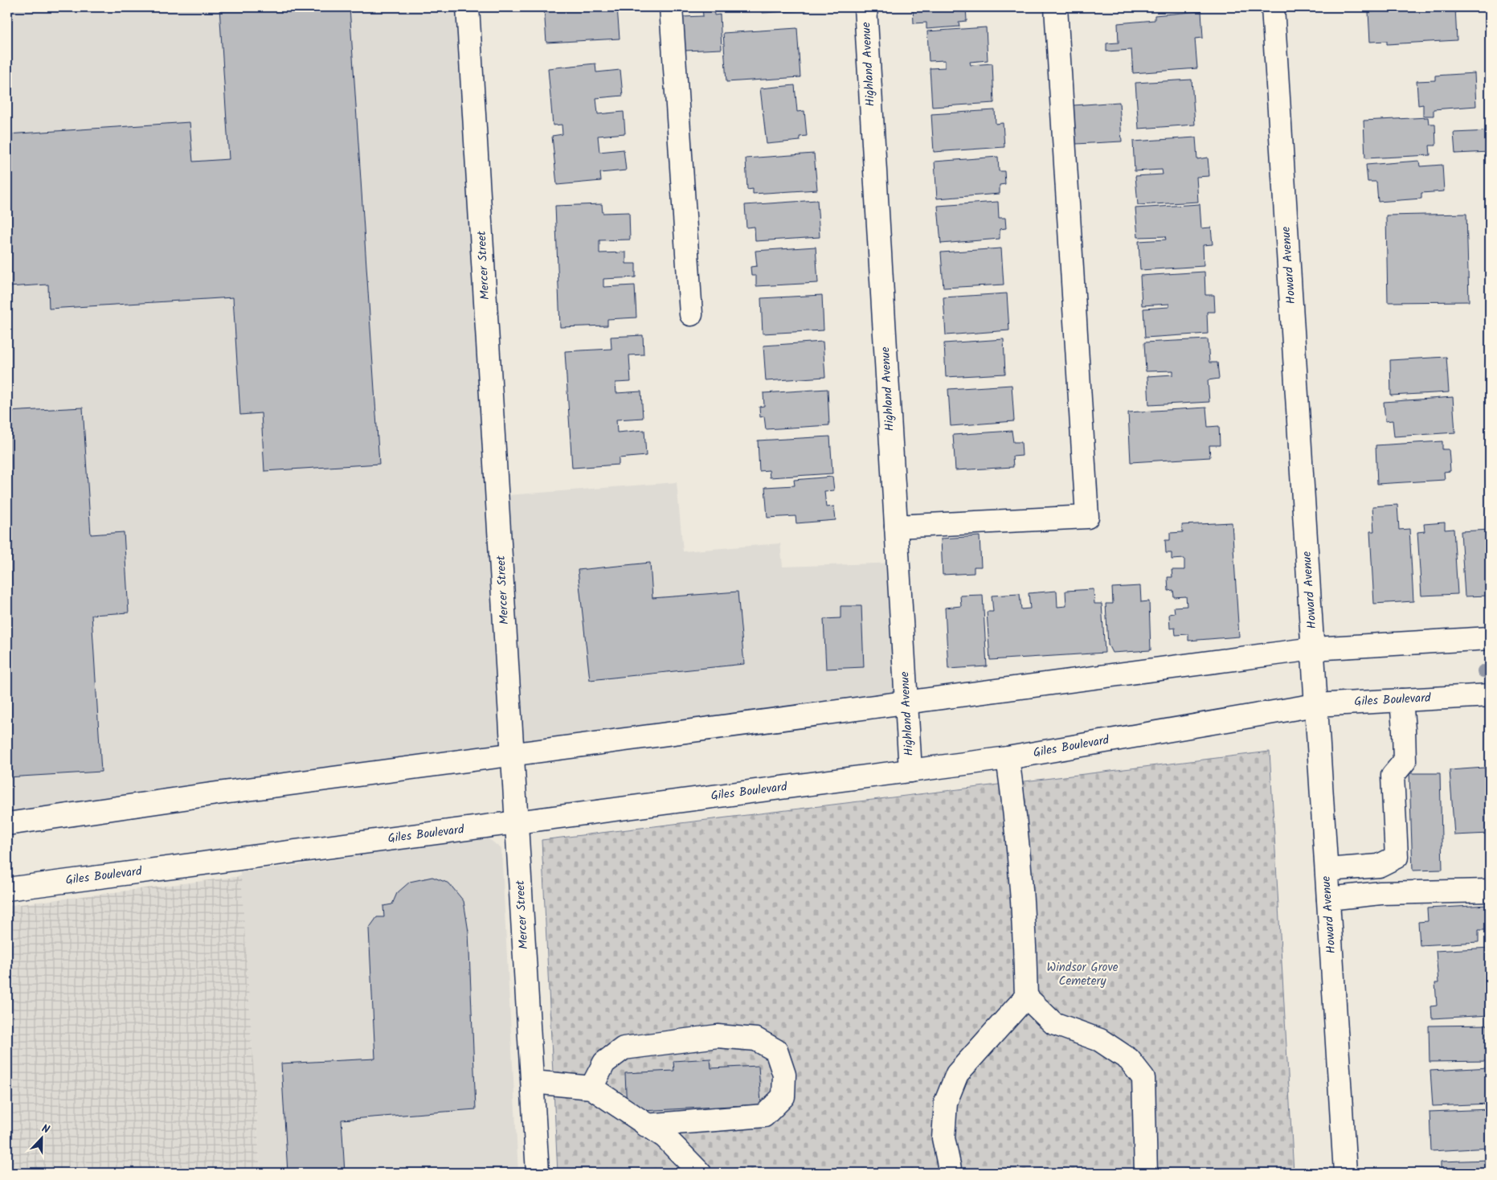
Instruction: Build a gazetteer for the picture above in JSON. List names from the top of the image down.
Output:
{
  "streets": {
    "street": [
      "Highland Avenue",
      "Mercer Street",
      "Howard Avenue",
      "Giles Boulevard"
    ]
  },
  "crossings": [
    ["Highland Avenue", "Giles Boulevard"],
    ["Mercer Street", "Giles Boulevard"],
    ["Howard Avenue", "Giles Boulevard"]
  ],
  "parks": ["Windsor Grove Cemetery"],
  "north": "top"
}
